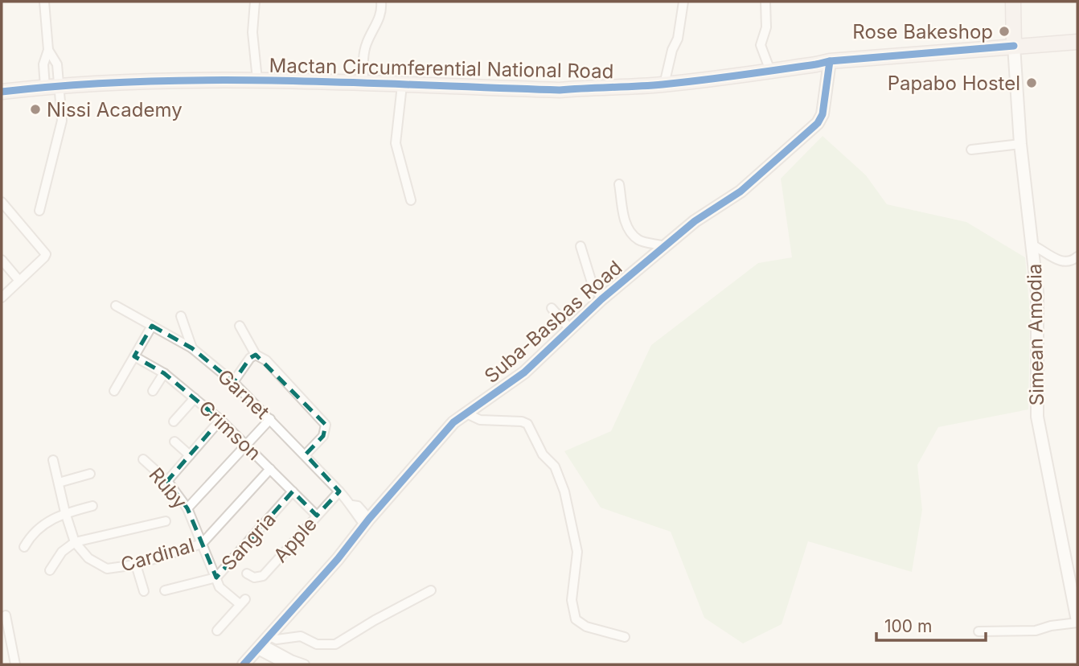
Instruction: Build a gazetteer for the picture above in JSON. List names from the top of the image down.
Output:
{
  "streets": {
    "main road": ["Mactan Circumferential National Road"],
    "street": [
      "Suba-Basbas Road",
      "Simean Amodia",
      "Garnet",
      "Crimson",
      "Ruby",
      "Apple",
      "Sangria",
      "Cardinal"
    ]
  },
  "crossings": [
    ["Mactan Circumferential National Road", "Suba-Basbas Road"],
    ["Mactan Circumferential National Road", "Simean Amodia"],
    ["Suba-Basbas Road", "Garnet"],
    ["Garnet", "Apple"],
    ["Crimson", "Apple"],
    ["Crimson", "Sangria"],
    ["Crimson", "Cardinal"],
    ["Ruby", "Sangria"],
    ["Ruby", "Cardinal"]
  ],
  "places": ["Rose Bakeshop", "Papabo Hostel", "Nissi Academy"],
  "scale_bar": "100 m"
}
